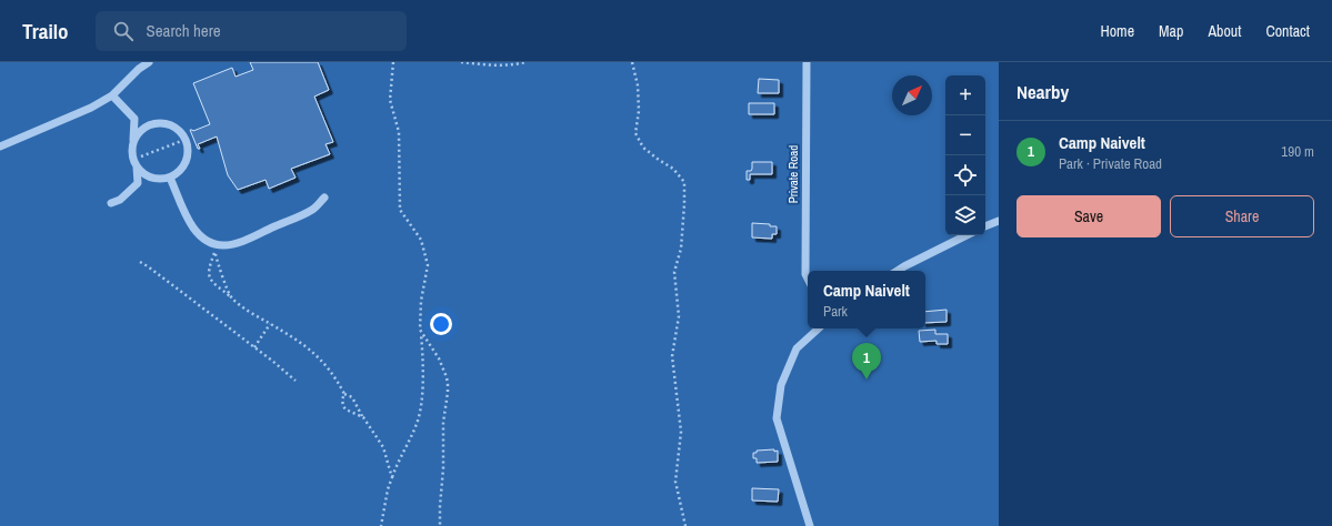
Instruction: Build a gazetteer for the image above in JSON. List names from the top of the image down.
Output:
{
  "streets": {
    "street": ["Private Road"]
  },
  "north": "top right",
  "page": {
    "header": "Trailo",
    "search": "Search here",
    "nav": [
      "Home",
      "Map",
      "About",
      "Contact"
    ],
    "heading": "Nearby",
    "map_buttons": ["+", "−"],
    "list": [
      {
        "mark": "1",
        "name": "Camp Naivelt",
        "note": "Park · Private Road",
        "value": "190 m"
      }
    ],
    "buttons": ["Save", "Share"],
    "popup": ["Camp Naivelt", "Park"],
    "pins": "1"
  }
}
